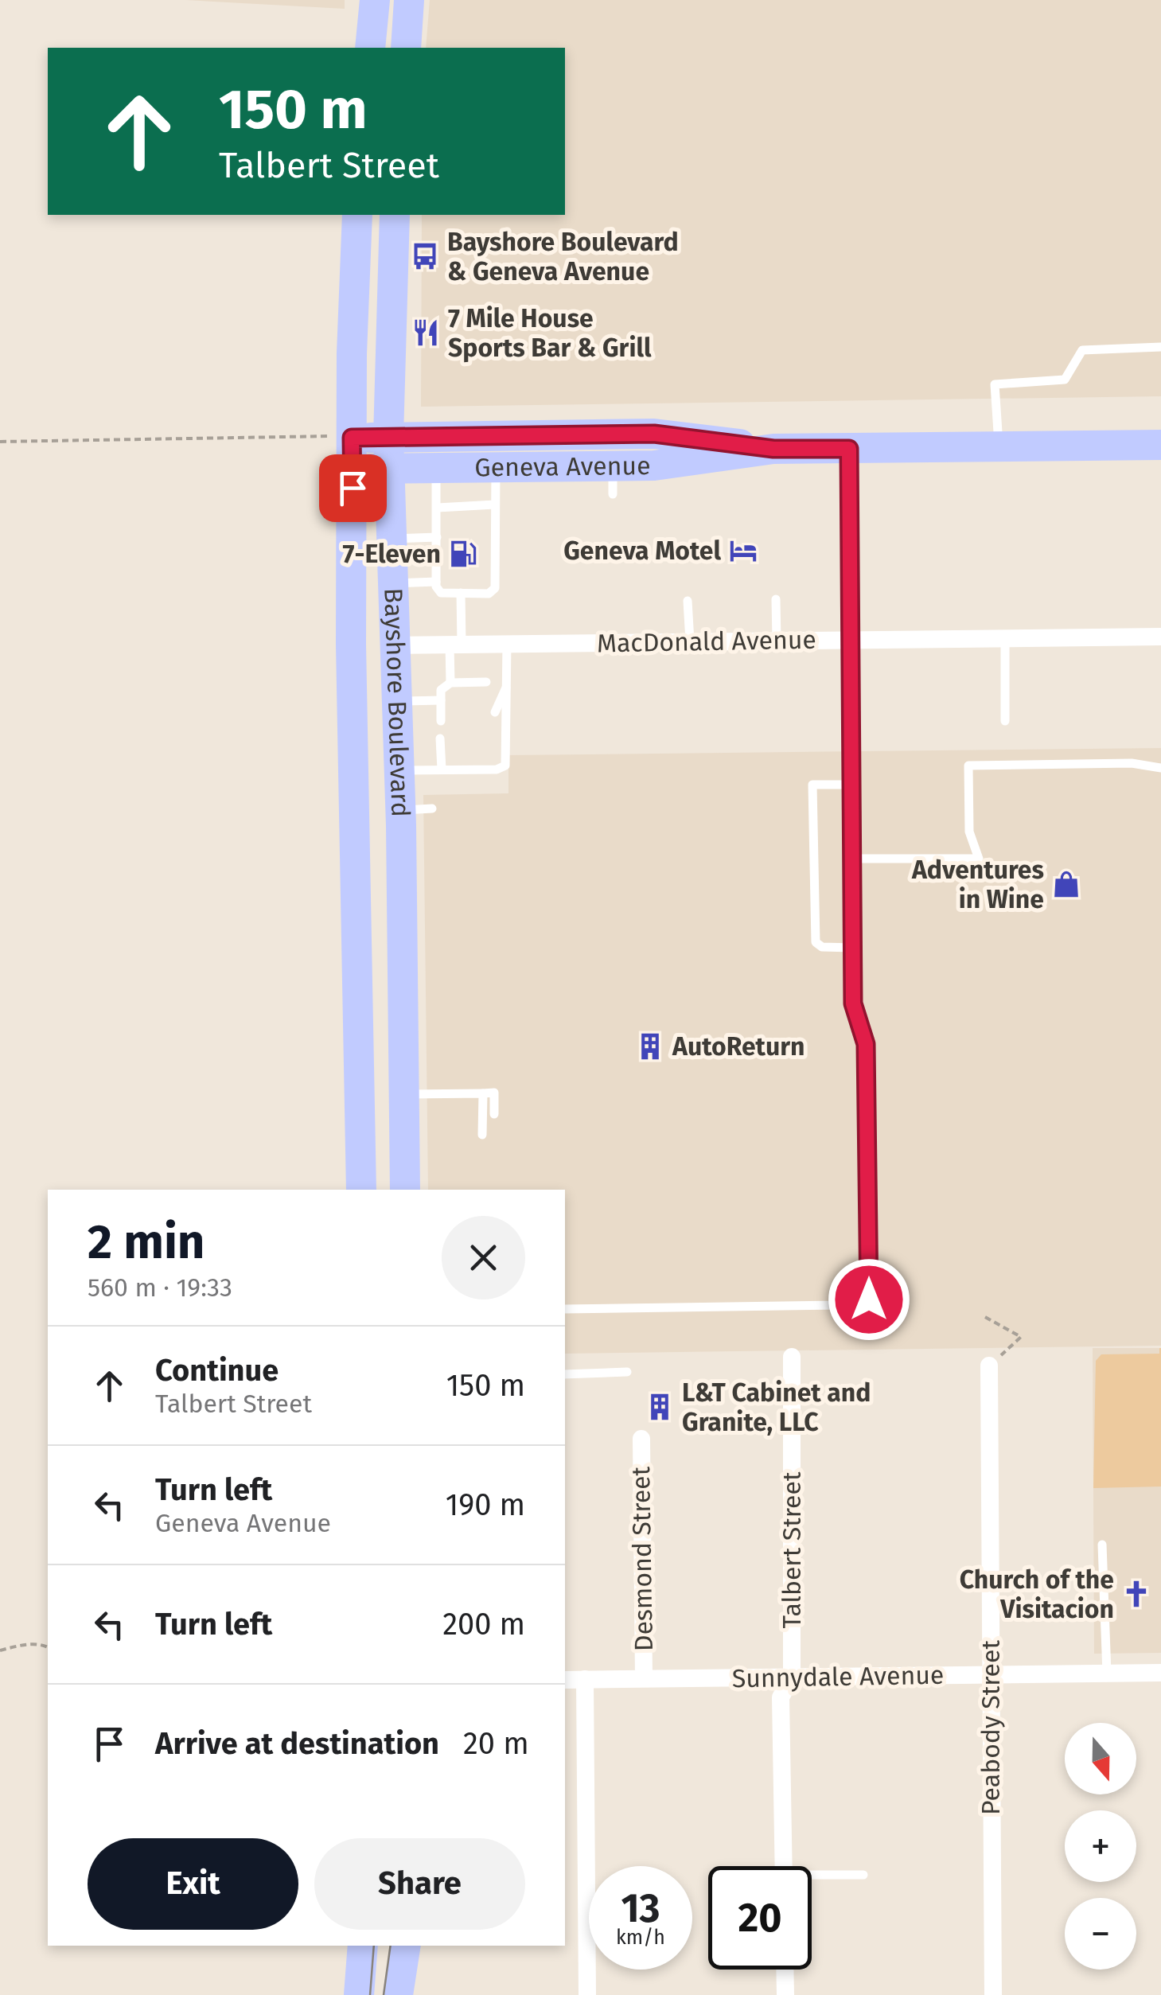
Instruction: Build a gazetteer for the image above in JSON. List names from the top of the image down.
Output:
{
  "streets": {
    "main road": ["Geneva Avenue", "Bayshore Boulevard"],
    "street": [
      "MacDonald Avenue",
      "Talbert Street",
      "Desmond Street",
      "Sunnydale Avenue",
      "Peabody Street"
    ]
  },
  "crossings": [
    ["Geneva Avenue", "Bayshore Boulevard"],
    ["MacDonald Avenue", "Bayshore Boulevard"],
    ["Talbert Street", "Sunnydale Avenue"],
    ["Desmond Street", "Sunnydale Avenue"],
    ["Sunnydale Avenue", "Peabody Street"]
  ],
  "places": {
    "bus stop": ["Bayshore Boulevard & Geneva Avenue"],
    "restaurant": ["7 Mile House Sports Bar & Grill"],
    "hotel": ["Geneva Motel"],
    "fuel station": ["7-Eleven"],
    "shop": ["Adventures in Wine"],
    "building": ["AutoReturn", "L&T Cabinet and Granite, LLC"],
    "church": ["Church of the Visitacion"]
  },
  "north": "bottom",
  "page": {
    "turn": ["150 m", "Talbert Street"],
    "heading": ["2 min", "560 m · 19:33"],
    "list": [
      {
        "name": "Continue",
        "note": "Talbert Street",
        "value": "150 m"
      },
      {
        "name": "Turn left",
        "note": "Geneva Avenue",
        "value": "190 m"
      },
      {
        "name": "Turn left",
        "value": "200 m"
      },
      {
        "name": "Arrive at destination",
        "value": "20 m"
      }
    ],
    "map_buttons": ["+", "−"],
    "buttons": ["Exit", "Share"],
    "speed": "13 km/h",
    "limit": "20"
  }
}
